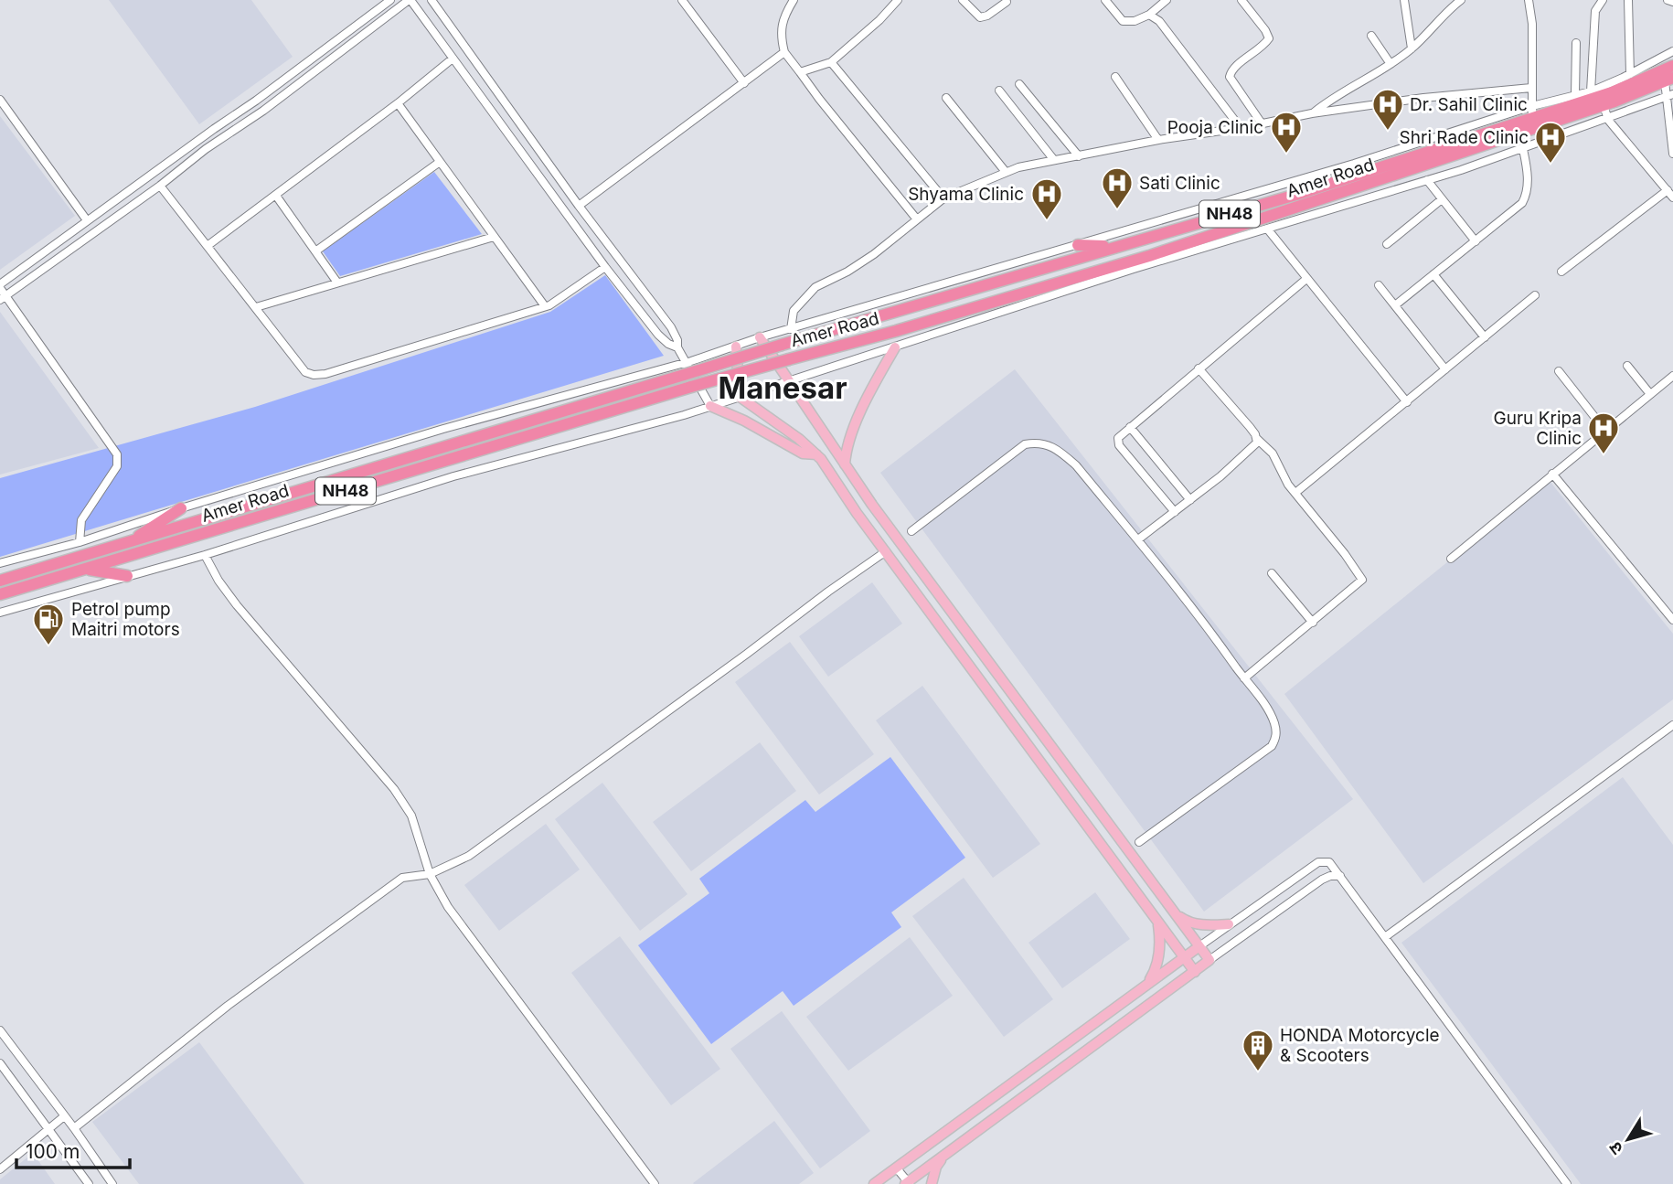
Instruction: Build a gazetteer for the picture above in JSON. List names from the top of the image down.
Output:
{
  "streets": {
    "highway": ["Amer Road", "NH48"]
  },
  "districts": ["Manesar"],
  "places": {
    "hospital": [
      "Dr. Sahil Clinic",
      "Pooja Clinic",
      "Shri Rade Clinic",
      "Sati Clinic",
      "Shyama Clinic",
      "Guru Kripa Clinic"
    ],
    "fuel station": ["Petrol pump Maitri motors"],
    "building": ["HONDA Motorcycle & Scooters"]
  },
  "scale_bar": "100 m",
  "north": "bottom left"
}
